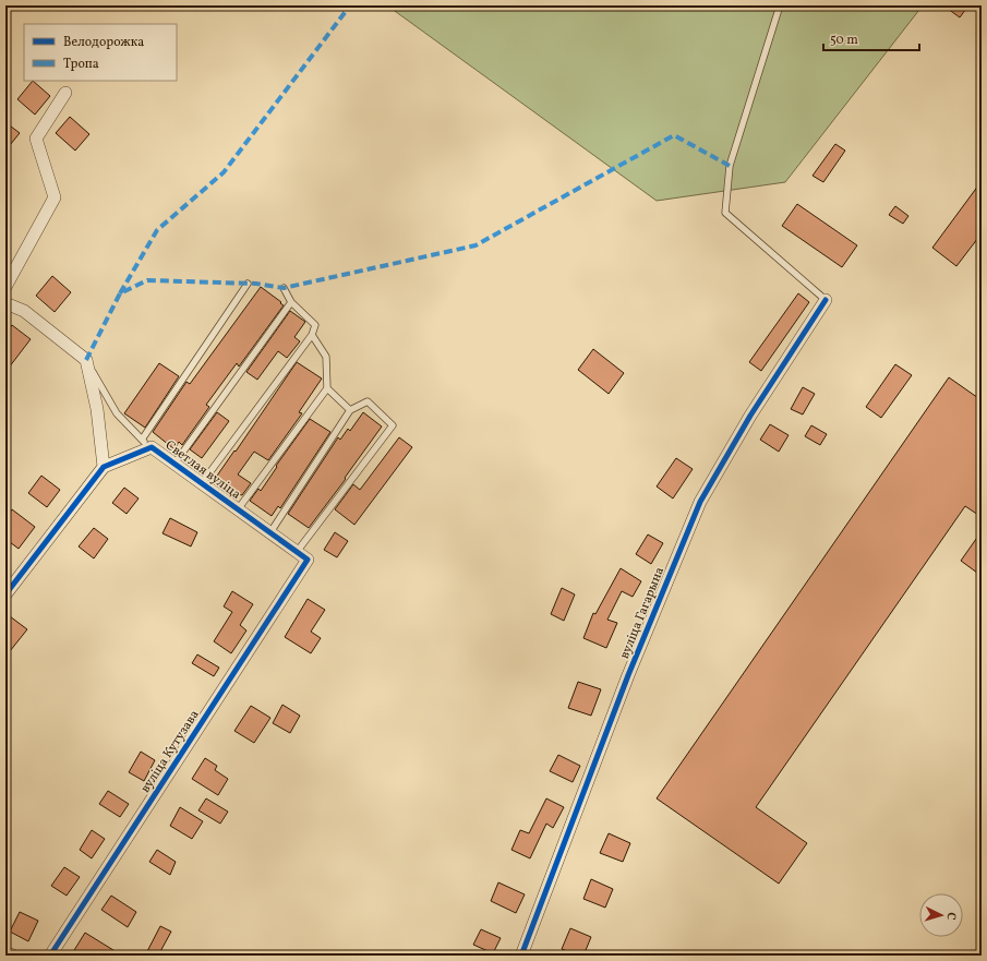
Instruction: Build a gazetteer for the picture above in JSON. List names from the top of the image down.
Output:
{
  "streets": {
    "street": ["Светлая вуліца", "вуліца Гагарына", "вуліца Кутузава"]
  },
  "crossings": [
    ["Светлая вуліца", "вуліца Кутузава"]
  ],
  "legend": ["Велодорожка", "Тропа"],
  "scale_bar": "50 m",
  "north": "right"
}
